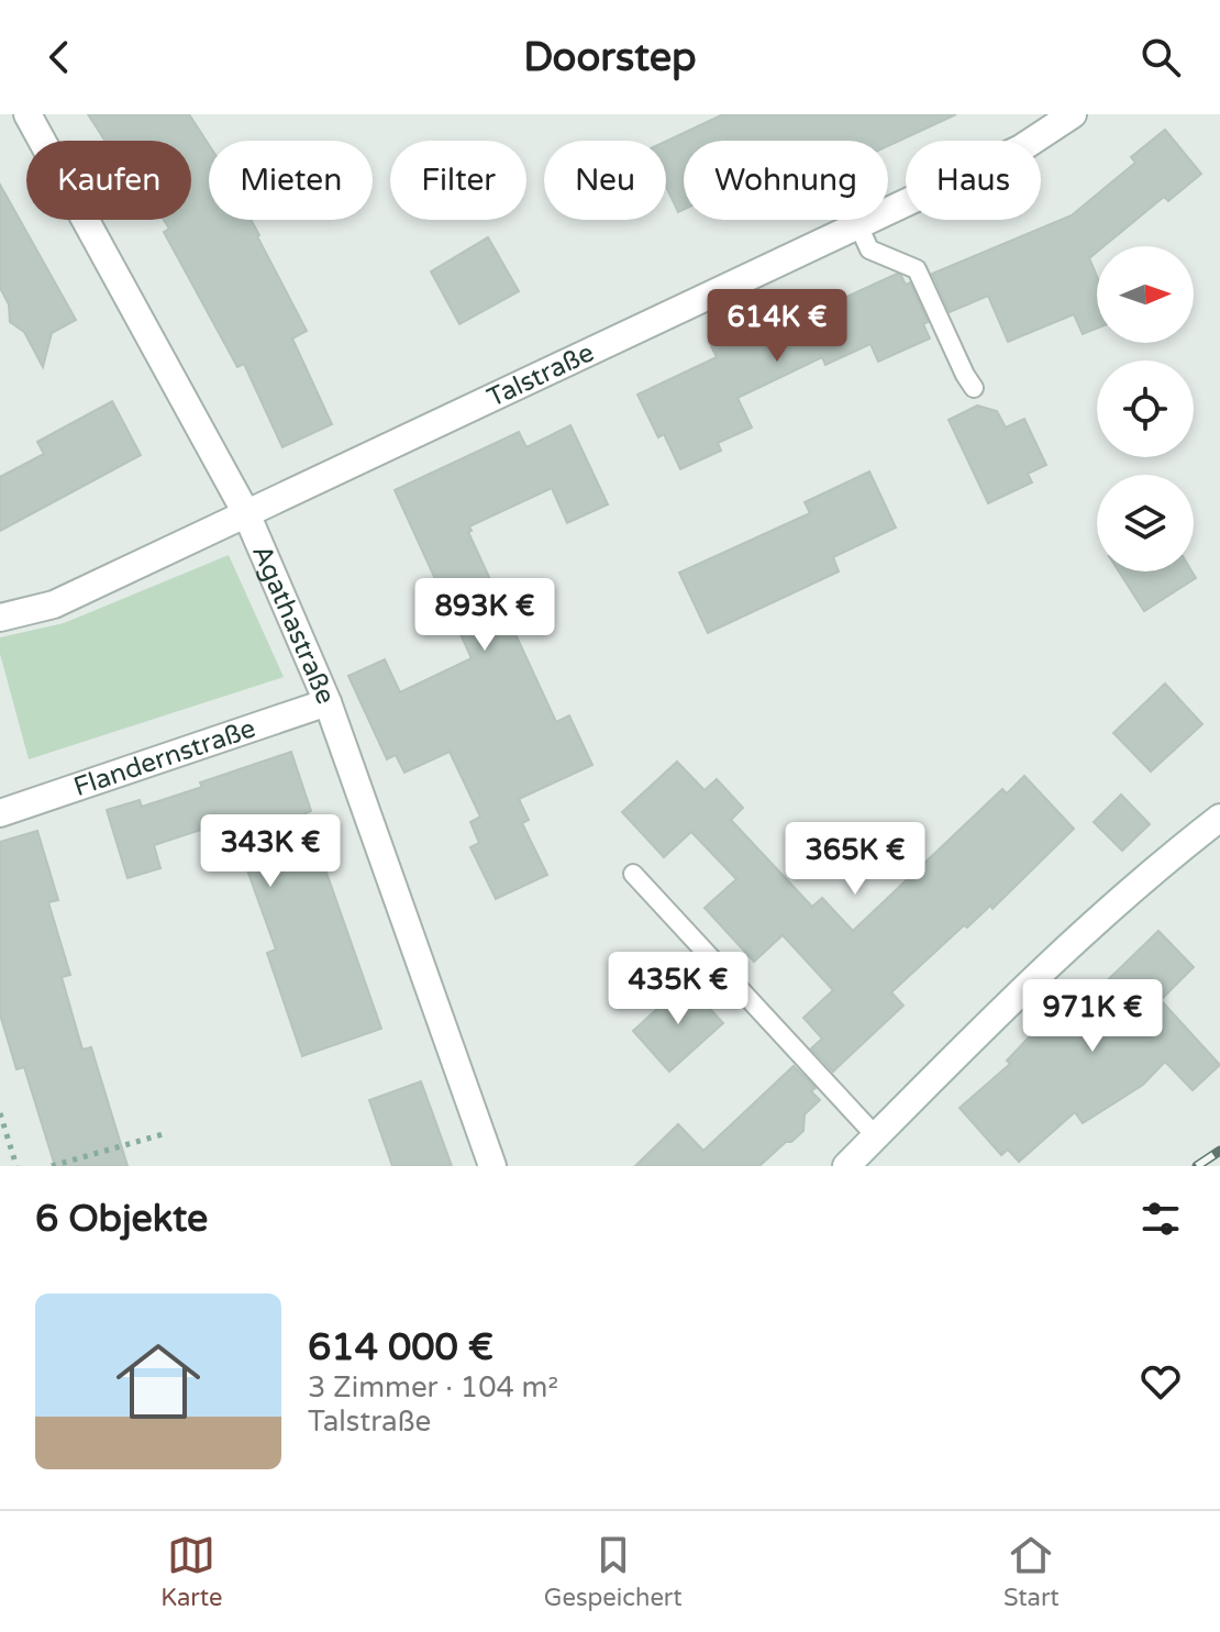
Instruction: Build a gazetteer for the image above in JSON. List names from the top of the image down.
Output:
{
  "streets": {
    "street": ["Talstraße", "Agathastraße", "Flandernstraße"]
  },
  "crossings": [
    ["Talstraße", "Agathastraße"],
    ["Agathastraße", "Flandernstraße"]
  ],
  "north": "right",
  "page": {
    "header": "Doorstep",
    "chip": [
      "Kaufen",
      "Mieten",
      "Filter",
      "Neu",
      "Wohnung",
      "Haus"
    ],
    "price": [
      "614K €",
      "893K €",
      "343K €",
      "365K €",
      "435K €",
      "971K €"
    ],
    "heading": "6 Objekte",
    "list": [
      {
        "name": "614 000 €",
        "note": "3 Zimmer · 104 m² · Talstraße"
      }
    ],
    "tabs": ["Karte", "Gespeichert", "Start"]
  }
}
